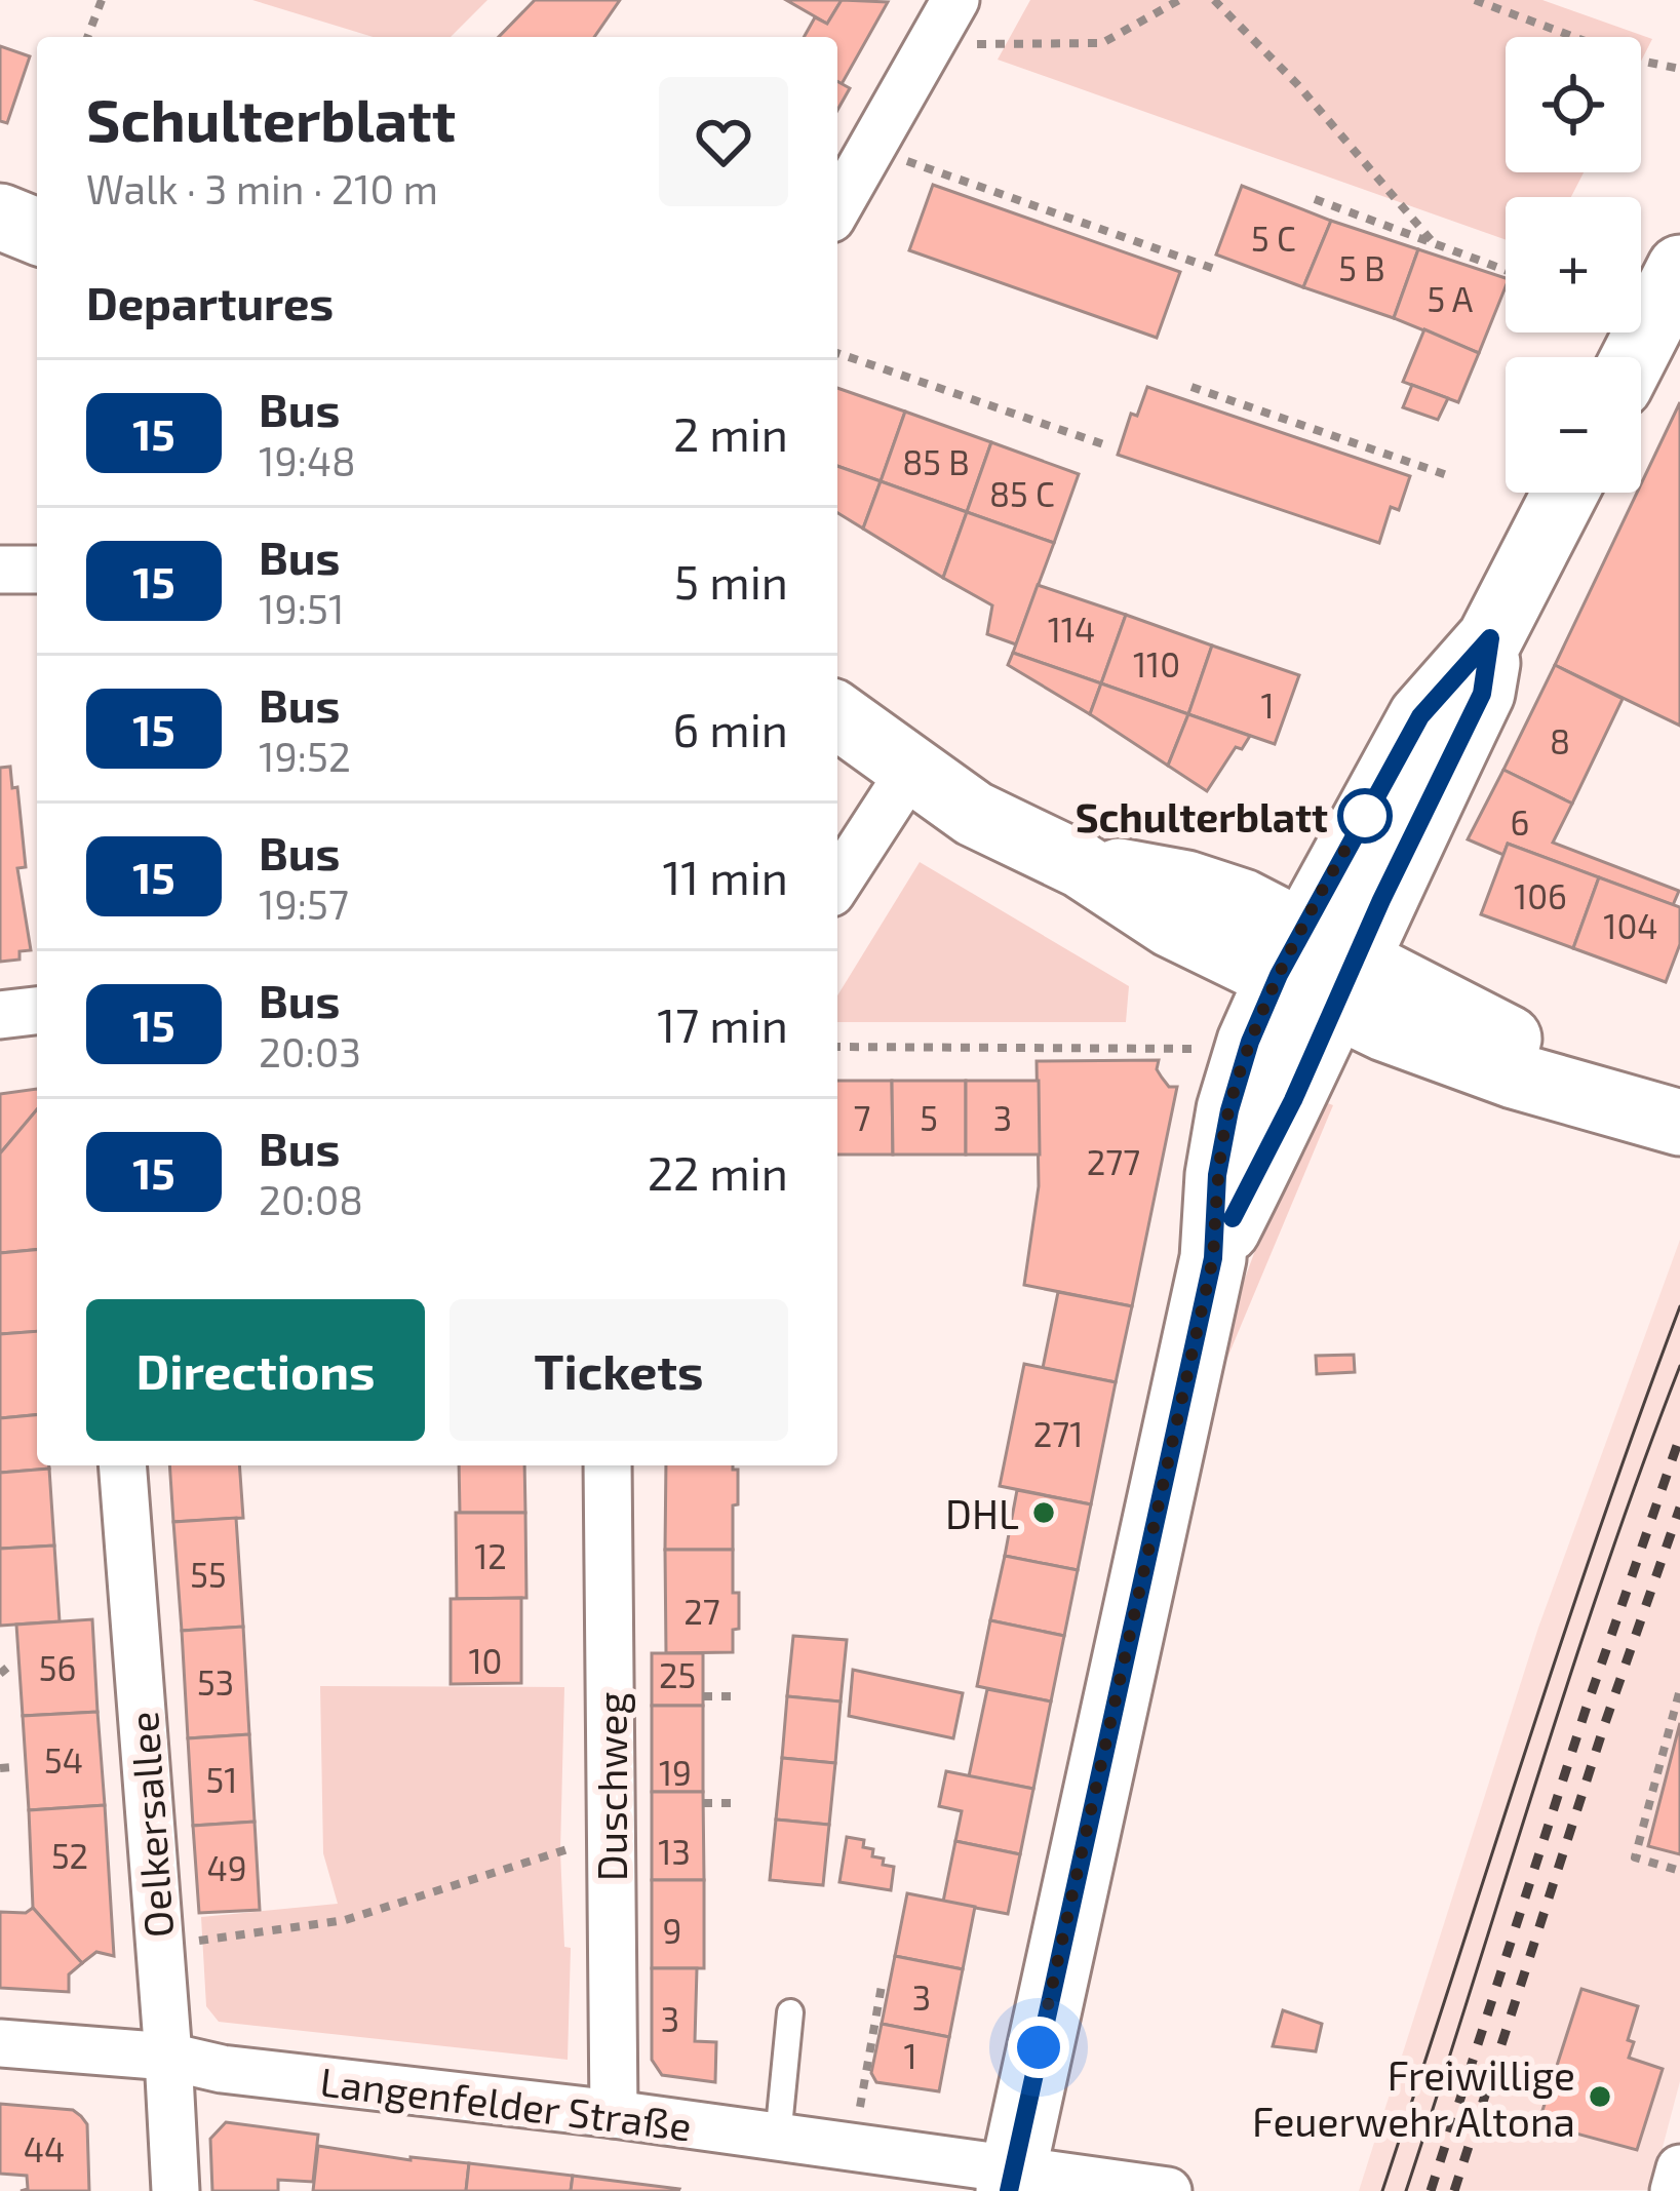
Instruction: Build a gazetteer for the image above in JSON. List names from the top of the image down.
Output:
{
  "streets": {
    "street": ["Duschweg", "Oelkersallee", "Langenfelder Straße"]
  },
  "crossings": [
    ["Duschweg", "Langenfelder Straße"],
    ["Oelkersallee", "Langenfelder Straße"]
  ],
  "places": ["Schulterblatt", "DHL", "Freiwillige Feuerwehr Altona"],
  "lines": ["bus line 15"],
  "house_numbers": [
    "5 C",
    "5 B",
    "5 A",
    "85 B",
    "85 C",
    "114",
    "110",
    "1",
    "8",
    "6",
    "106",
    "104",
    "7",
    "5",
    "3",
    "277",
    "271",
    "12",
    "55",
    "27",
    "10",
    "56",
    "25",
    "53",
    "54",
    "19",
    "51",
    "13",
    "52",
    "49",
    "9",
    "3",
    "3",
    "1",
    "44"
  ],
  "page": {
    "map_buttons": ["+", "−"],
    "heading": [
      ["Schulterblatt", "Walk · 3 min · 210 m"],
      "Departures"
    ],
    "list": [
      {
        "mark": "15",
        "name": "Bus",
        "note": "19:48",
        "value": "2 min"
      },
      {
        "mark": "15",
        "name": "Bus",
        "note": "19:51",
        "value": "5 min"
      },
      {
        "mark": "15",
        "name": "Bus",
        "note": "19:52",
        "value": "6 min"
      },
      {
        "mark": "15",
        "name": "Bus",
        "note": "19:57",
        "value": "11 min"
      },
      {
        "mark": "15",
        "name": "Bus",
        "note": "20:03",
        "value": "17 min"
      },
      {
        "mark": "15",
        "name": "Bus",
        "note": "20:08",
        "value": "22 min"
      }
    ],
    "buttons": ["Directions", "Tickets"]
  }
}
